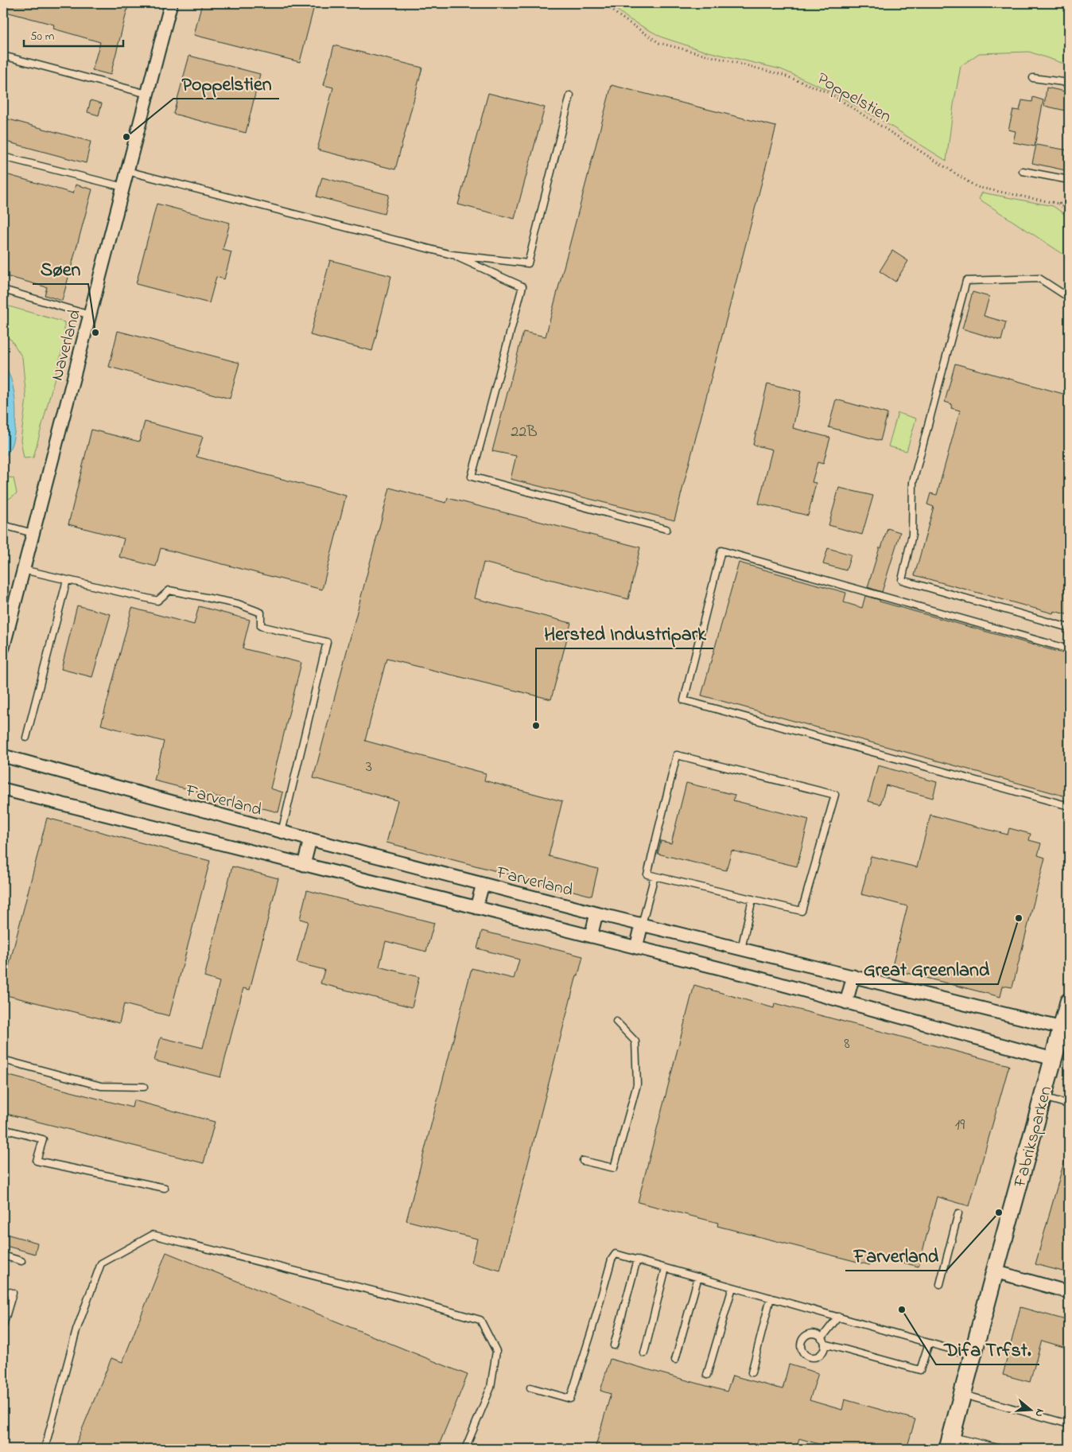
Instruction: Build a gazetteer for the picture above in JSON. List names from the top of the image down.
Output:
{
  "streets": {
    "street": ["Naverland", "Farverland", "Fabriksparken"],
    "path": ["Poppelstien"]
  },
  "crossings": [
    ["Farverland", "Fabriksparken"]
  ],
  "places": [
    "Poppelstien",
    "Søen",
    "Hersted Industripark",
    "Great Greenland",
    "Farverland",
    "Difa Trfst."
  ],
  "house_numbers": [
    "22B",
    "3",
    "8",
    "19"
  ],
  "scale_bar": "50 m",
  "north": "right"
}
